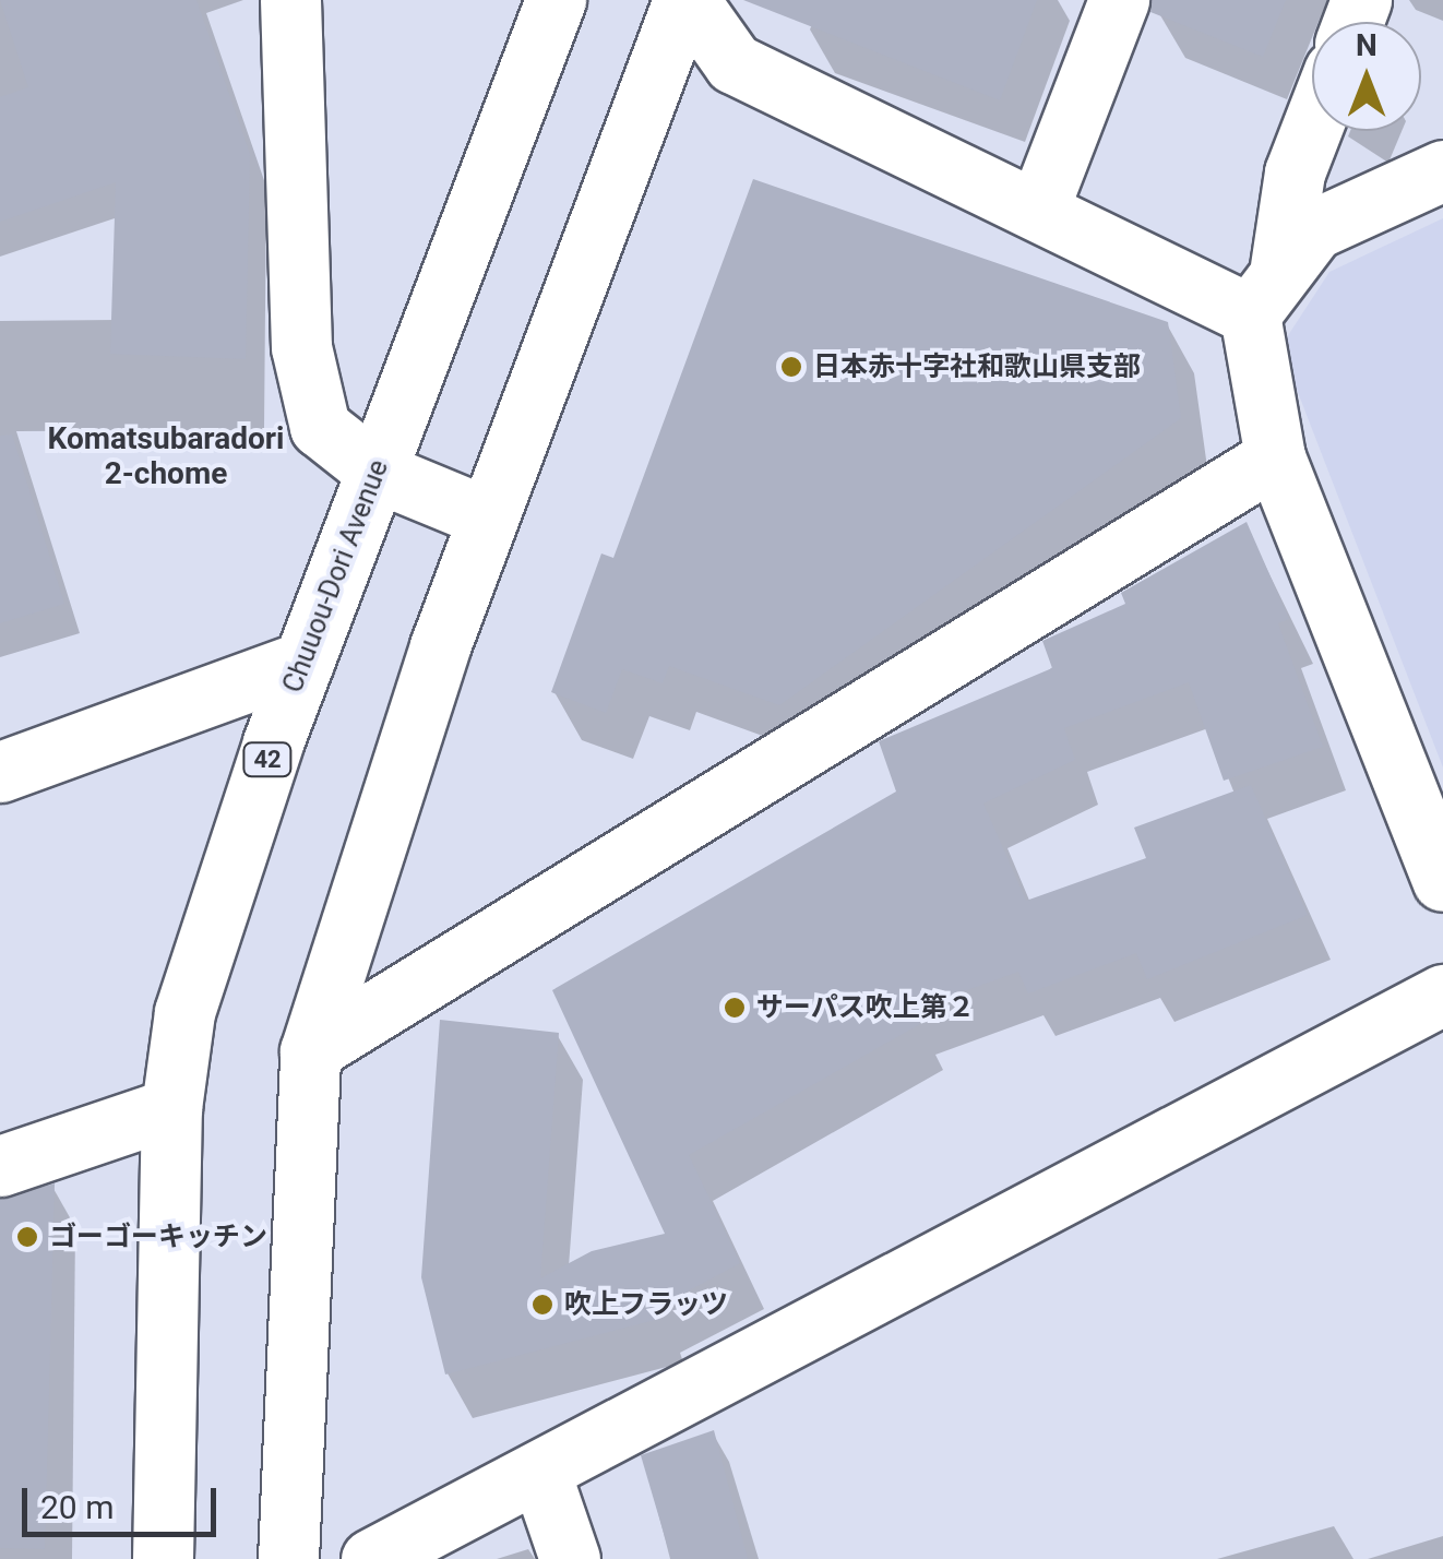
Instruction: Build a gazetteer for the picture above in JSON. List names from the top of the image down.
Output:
{
  "streets": {
    "main road": ["Chuuou-Dori Avenue", "42"]
  },
  "districts": ["Komatsubaradori 2-chome"],
  "places": [
    "日本赤十字社和歌山県支部",
    "サーパス吹上第２",
    "ゴーゴーキッチン",
    "吹上フラッツ"
  ],
  "scale_bar": "20 m",
  "north": "top"
}
